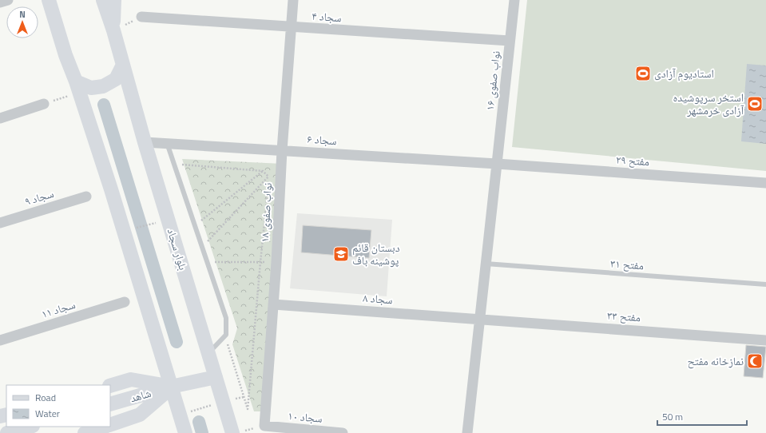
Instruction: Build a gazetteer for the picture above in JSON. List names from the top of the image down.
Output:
{
  "streets": {
    "main road": ["بلوار سجاد", "شاهد"],
    "street": [
      "سجاد ۴",
      "نواب صفوی ۱۶",
      "سجاد ۶",
      "مفتح ۲۹",
      "سجاد ۹",
      "نواب صفوی ۱۸",
      "سجاد ۸",
      "سجاد ۱۱",
      "مفتح ۳۳",
      "سجاد ۱۰"
    ],
    "lane": ["مفتح ۳۱"]
  },
  "crossings": [
    ["سجاد ۴", "نواب صفوی ۱۶"],
    ["سجاد ۴", "نواب صفوی ۱۸"],
    ["نواب صفوی ۱۶", "سجاد ۶"],
    ["نواب صفوی ۱۶", "مفتح ۲۹"],
    ["نواب صفوی ۱۶", "مفتح ۳۱"],
    ["نواب صفوی ۱۶", "سجاد ۸"],
    ["نواب صفوی ۱۶", "مفتح ۳۳"],
    ["سجاد ۶", "مفتح ۲۹"],
    ["سجاد ۶", "نواب صفوی ۱۸"],
    ["سجاد ۶", "بلوار سجاد"],
    ["نواب صفوی ۱۸", "سجاد ۸"],
    ["نواب صفوی ۱۸", "سجاد ۱۰"],
    ["بلوار سجاد", "شاهد"],
    ["سجاد ۸", "مفتح ۳۳"]
  ],
  "places": {
    "sports": ["استادیوم آزادی", "استخر سرپوشیده آزادی خرمشهر"],
    "school or university": ["دبستان قائم پوشینه باف"],
    "mosque": ["نمازخانه مفتح"]
  },
  "legend": ["Road", "Water"],
  "scale_bar": "50 m",
  "north": "top"
}
